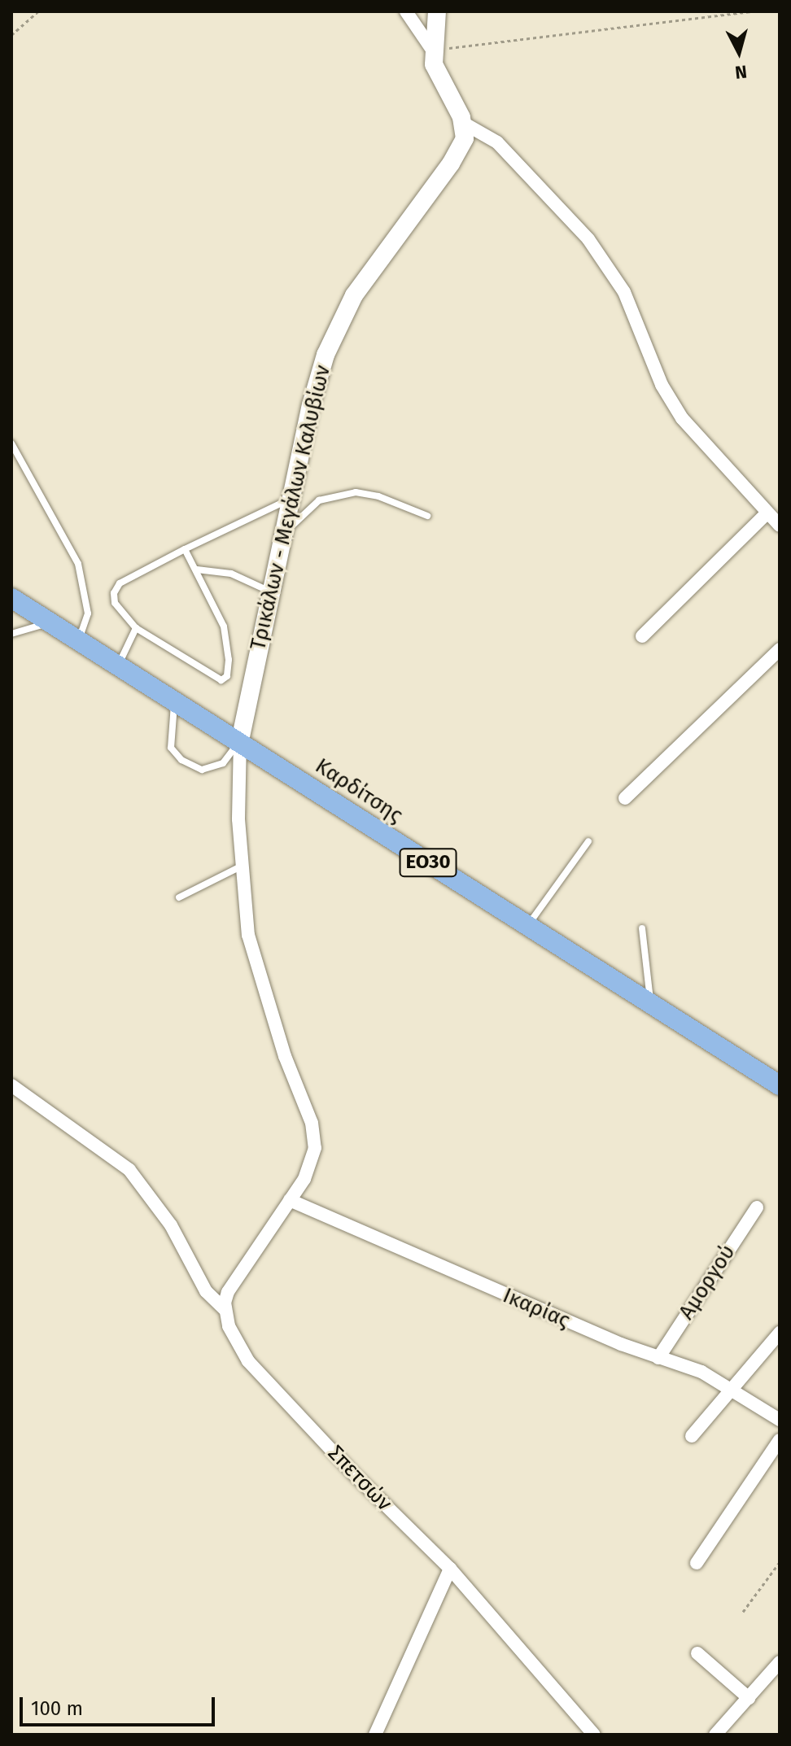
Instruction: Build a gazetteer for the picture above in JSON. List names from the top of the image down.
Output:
{
  "streets": {
    "main road": ["Καρδίτσης", "ΕΟ30"],
    "street": [
      "Τρικάλων - Μεγάλων Καλυβίων",
      "Αμοργού",
      "Ικαρίας",
      "Σπετσών"
    ]
  },
  "crossings": [
    ["Τρικάλων - Μεγάλων Καλυβίων", "Καρδίτσης"],
    ["Αμοργού", "Ικαρίας"]
  ],
  "scale_bar": "100 m",
  "north": "bottom"
}
